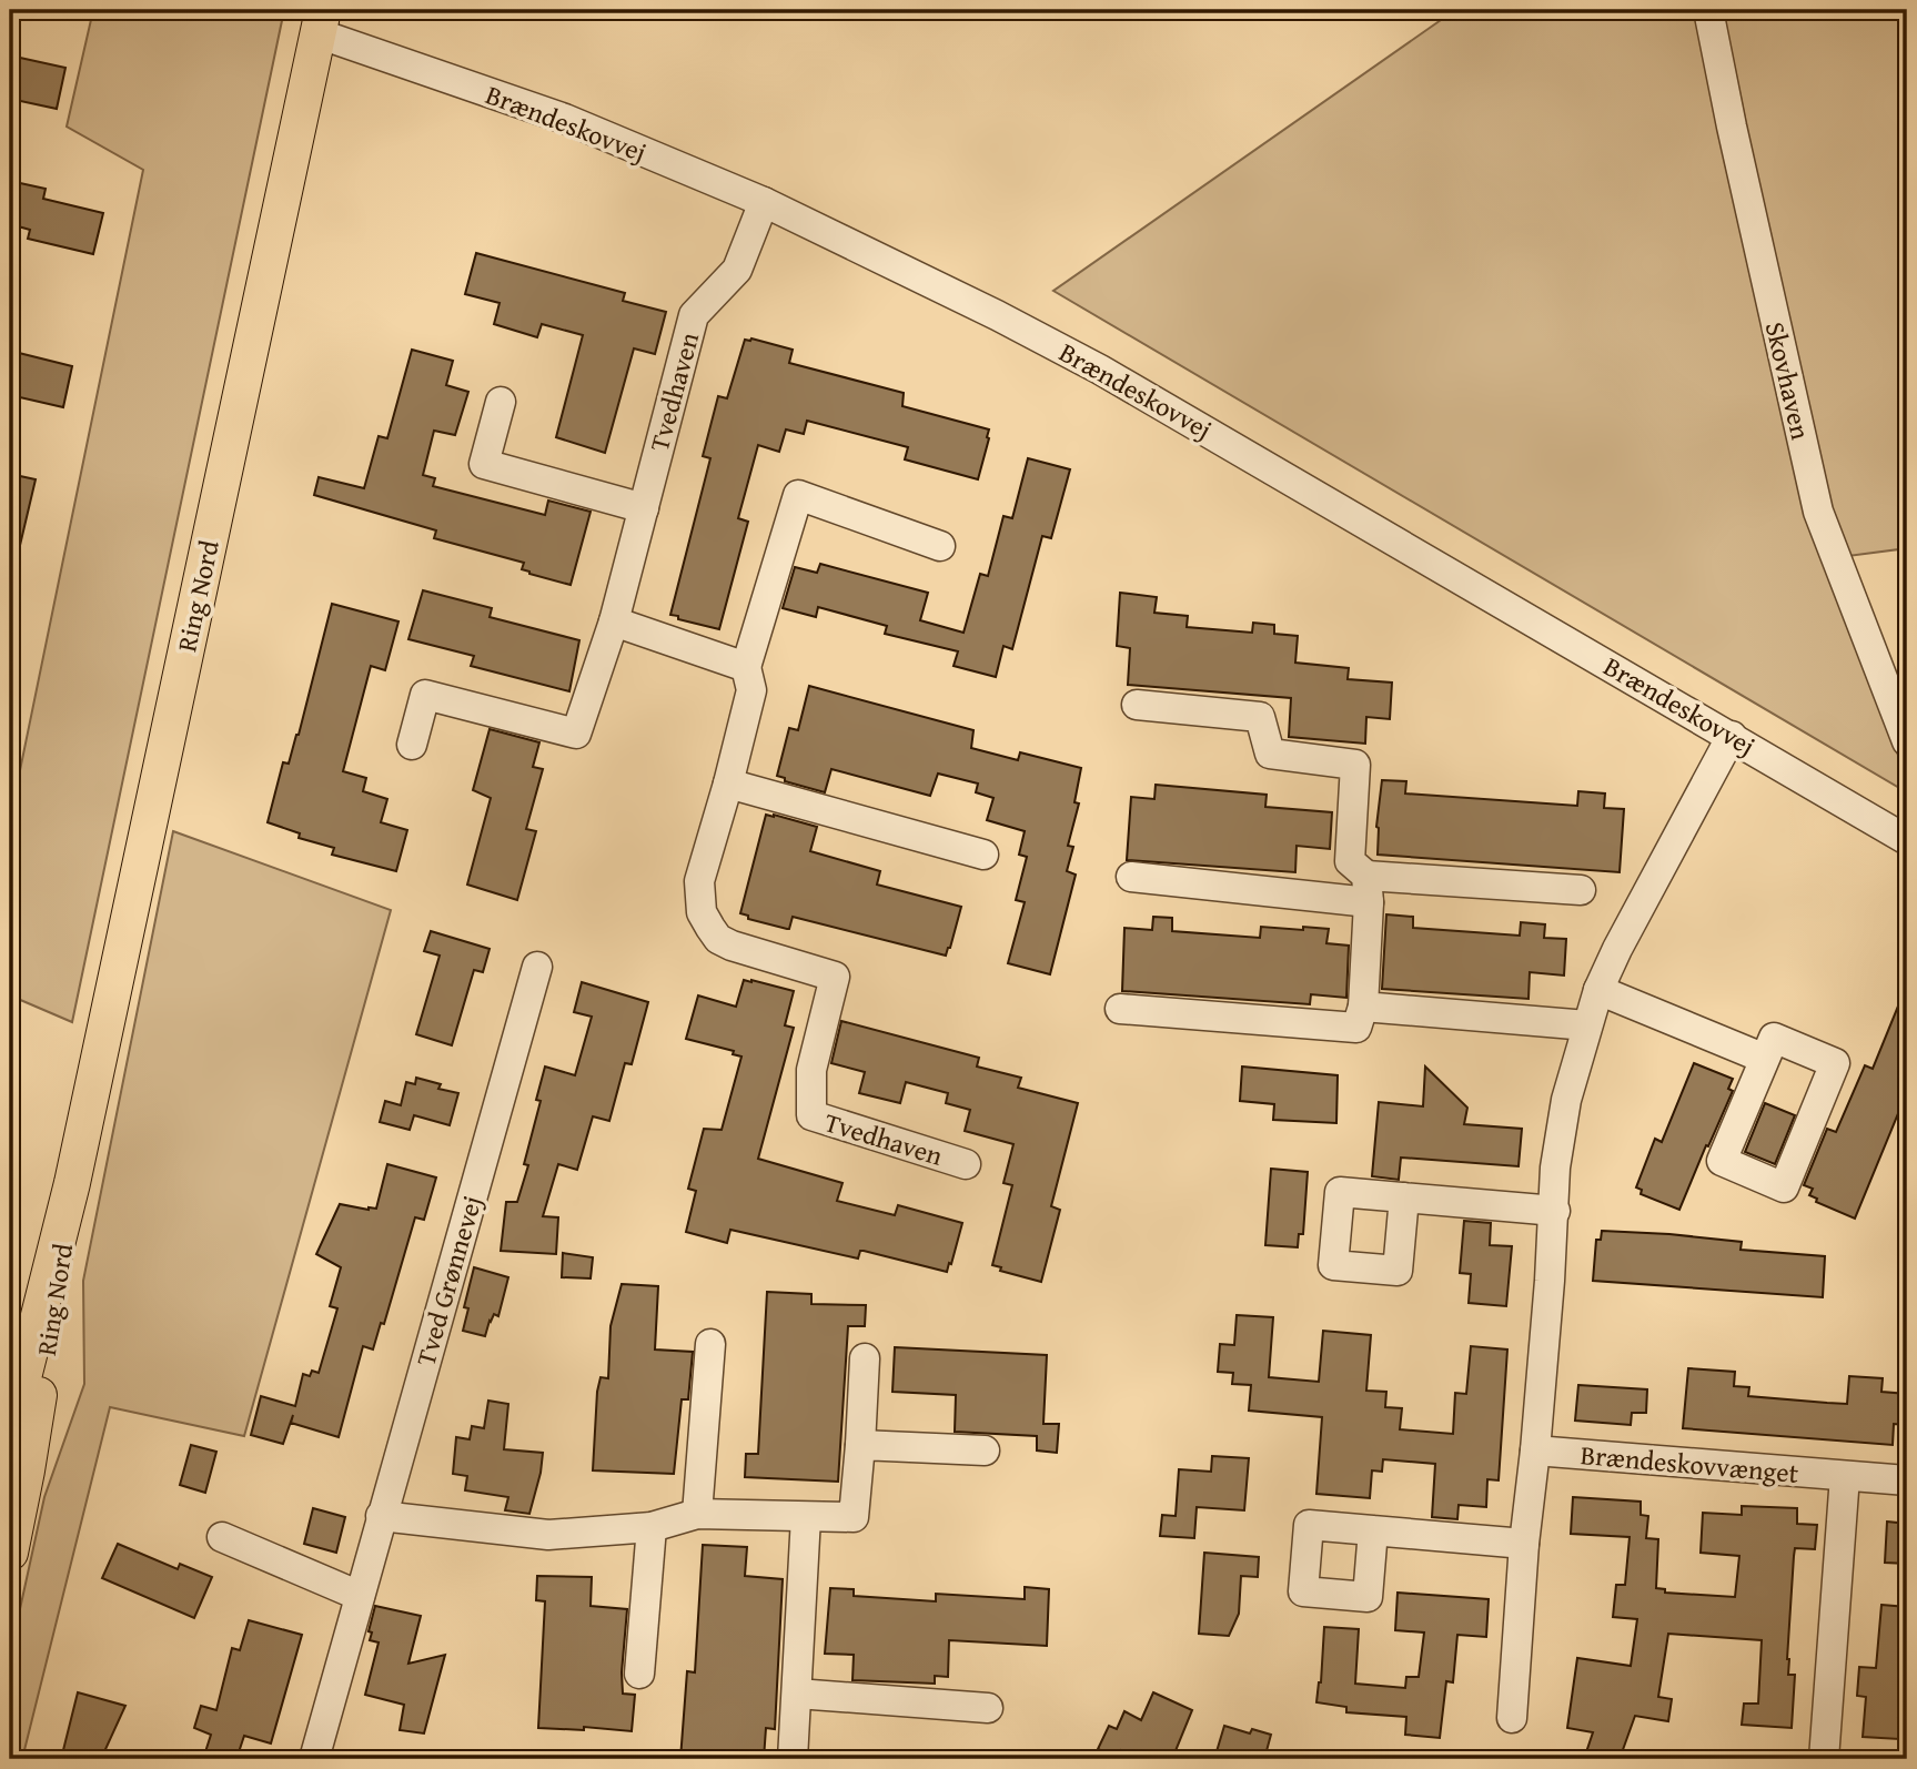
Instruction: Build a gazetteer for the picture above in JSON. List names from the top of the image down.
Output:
{
  "streets": {
    "main road": ["Ring Nord"],
    "street": [
      "Brændeskovvej",
      "Skovhaven",
      "Tvedhaven",
      "Tved Grønnevej",
      "Brændeskovvænget"
    ]
  },
  "crossings": [
    ["Brændeskovvej", "Tvedhaven"],
    ["Brændeskovvej", "Ring Nord"]
  ]
}
